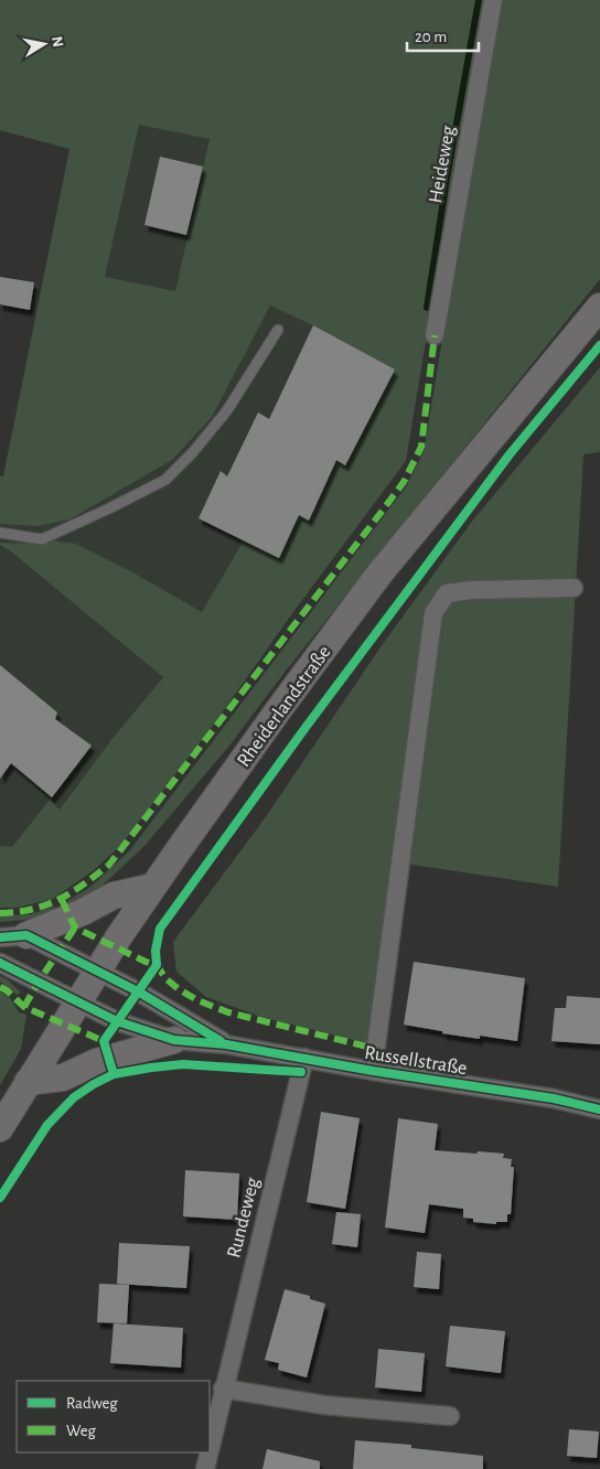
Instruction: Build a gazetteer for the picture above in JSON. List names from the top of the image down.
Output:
{
  "streets": {
    "main road": ["Rheiderlandstraße"],
    "street": ["Heideweg", "Russellstraße", "Rundeweg"]
  },
  "crossings": [
    ["Rheiderlandstraße", "Russellstraße"],
    ["Russellstraße", "Rundeweg"]
  ],
  "legend": ["Radweg", "Weg"],
  "scale_bar": "20 m",
  "north": "right"
}
